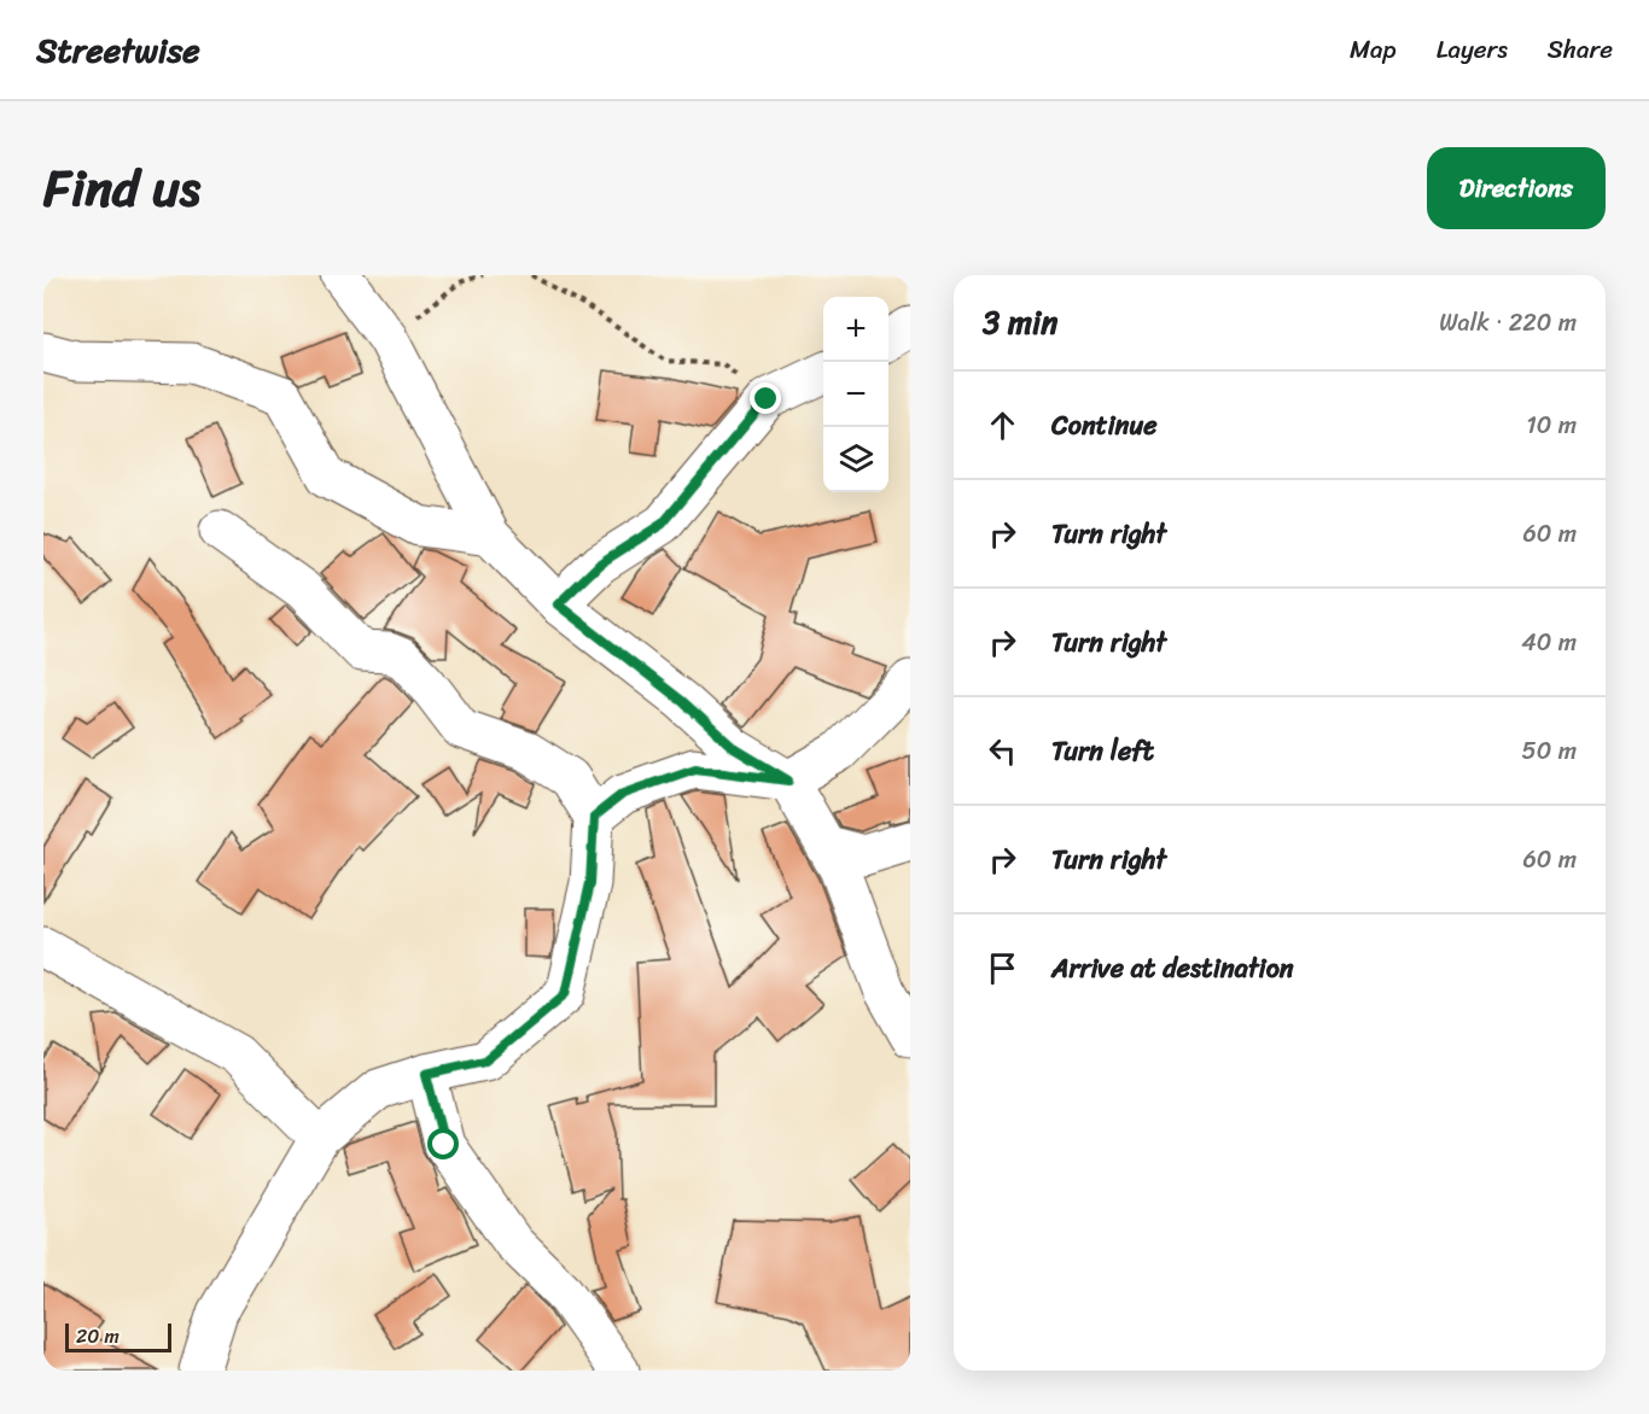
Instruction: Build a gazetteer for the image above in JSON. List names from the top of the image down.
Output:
{
  "scale_bar": "20 m",
  "page": {
    "header": "Streetwise",
    "nav": ["Map", "Layers", "Share"],
    "title": "Find us",
    "buttons": "Directions",
    "heading": ["3 min", "Walk · 220 m"],
    "map_buttons": ["+", "−"],
    "list": [
      ["Continue", "10 m"],
      ["Turn right", "60 m"],
      ["Turn right", "40 m"],
      ["Turn left", "50 m"],
      ["Turn right", "60 m"],
      "Arrive at destination"
    ],
    "scale": "20 m"
  }
}
